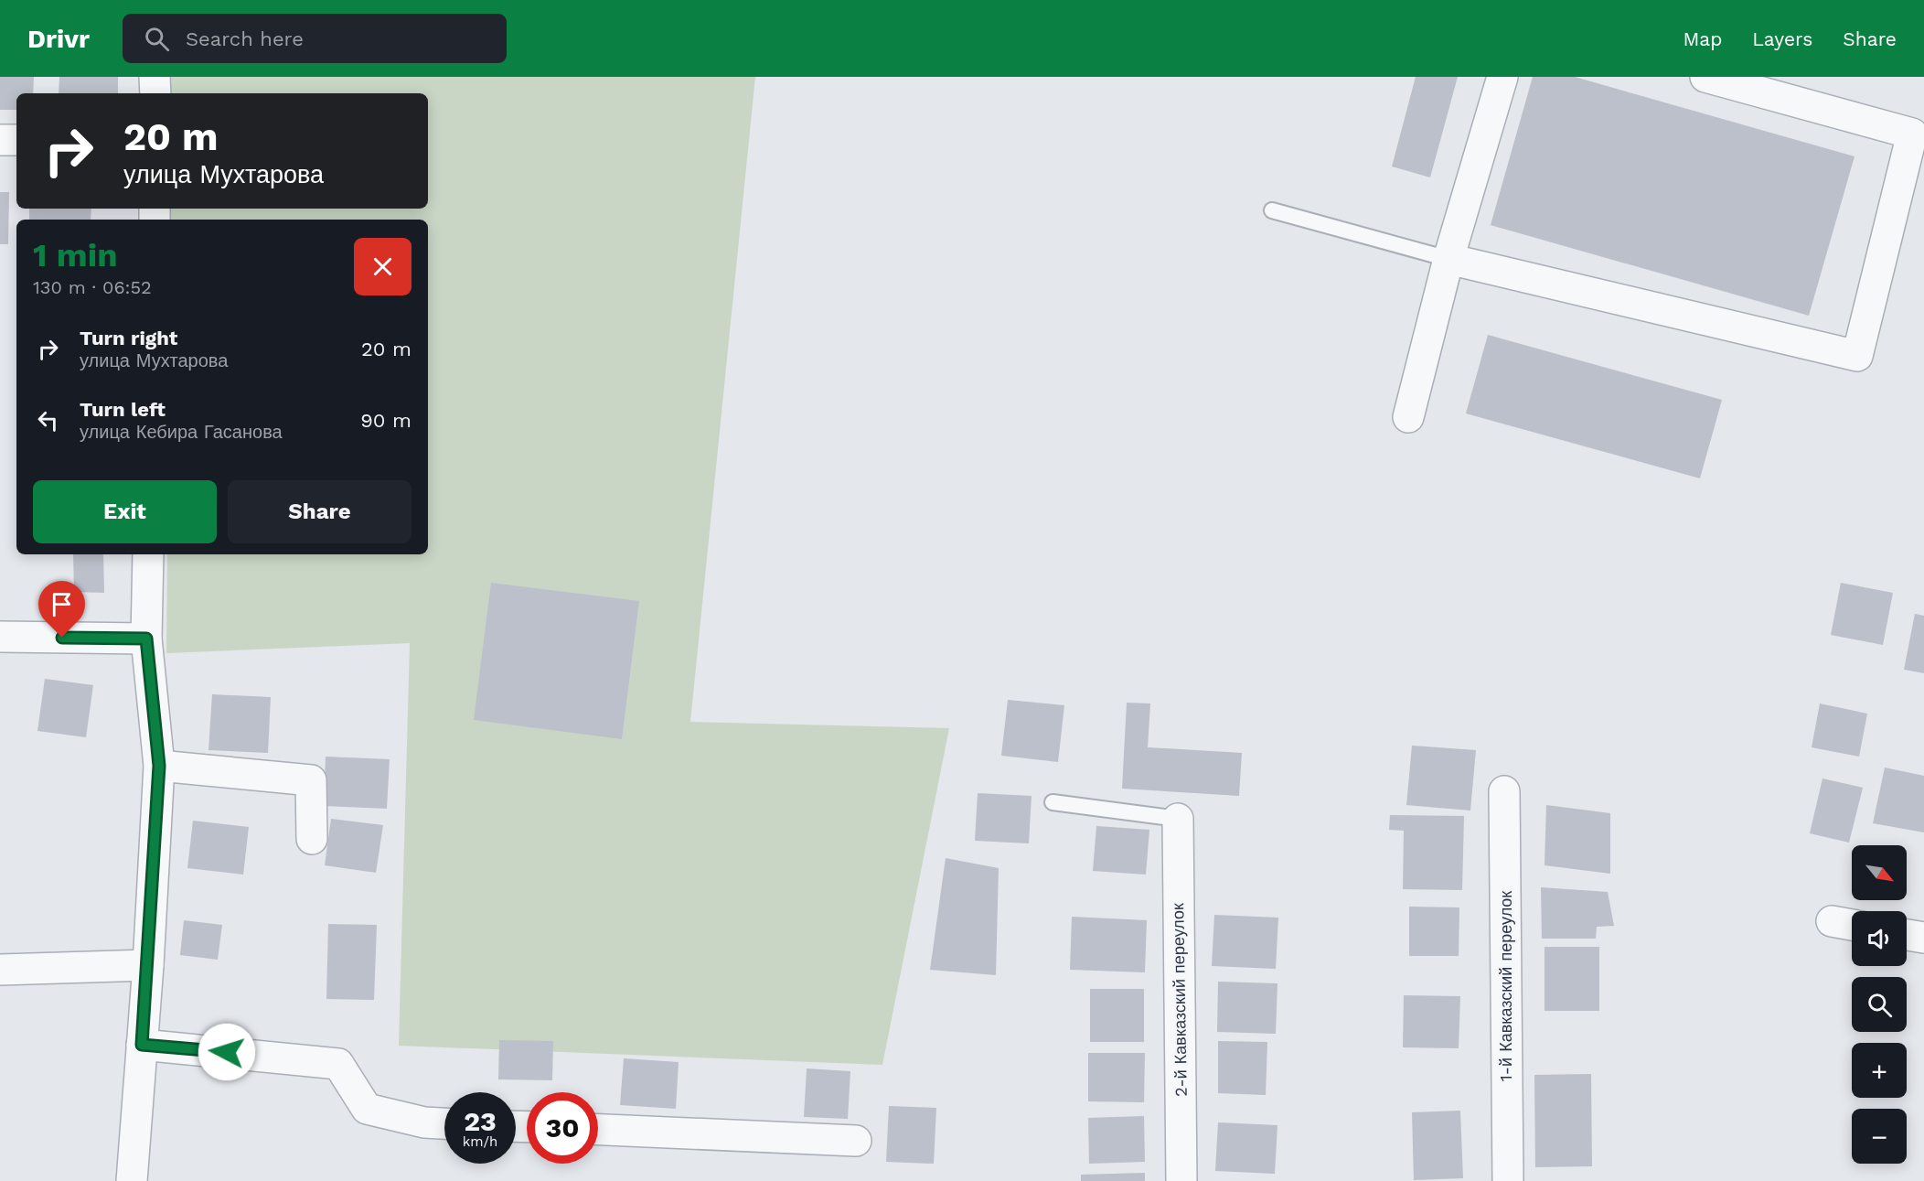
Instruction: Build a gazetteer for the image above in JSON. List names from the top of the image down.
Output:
{
  "streets": {
    "street": ["1-й Кавказский переулок", "2-й Кавказский переулок"]
  },
  "north": "bottom right",
  "page": {
    "header": "Drivr",
    "search": "Search here",
    "nav": ["Map", "Layers", "Share"],
    "turn": ["20 m", "улица Мухтарова"],
    "heading": ["1 min", "130 m · 06:52"],
    "list": [
      {
        "name": "Turn right",
        "note": "улица Мухтарова",
        "value": "20 m"
      },
      {
        "name": "Turn left",
        "note": "улица Кебира Гасанова",
        "value": "90 m"
      }
    ],
    "buttons": ["Exit", "Share"],
    "map_buttons": ["+", "−"],
    "speed": "23 km/h",
    "limit": "30"
  }
}
